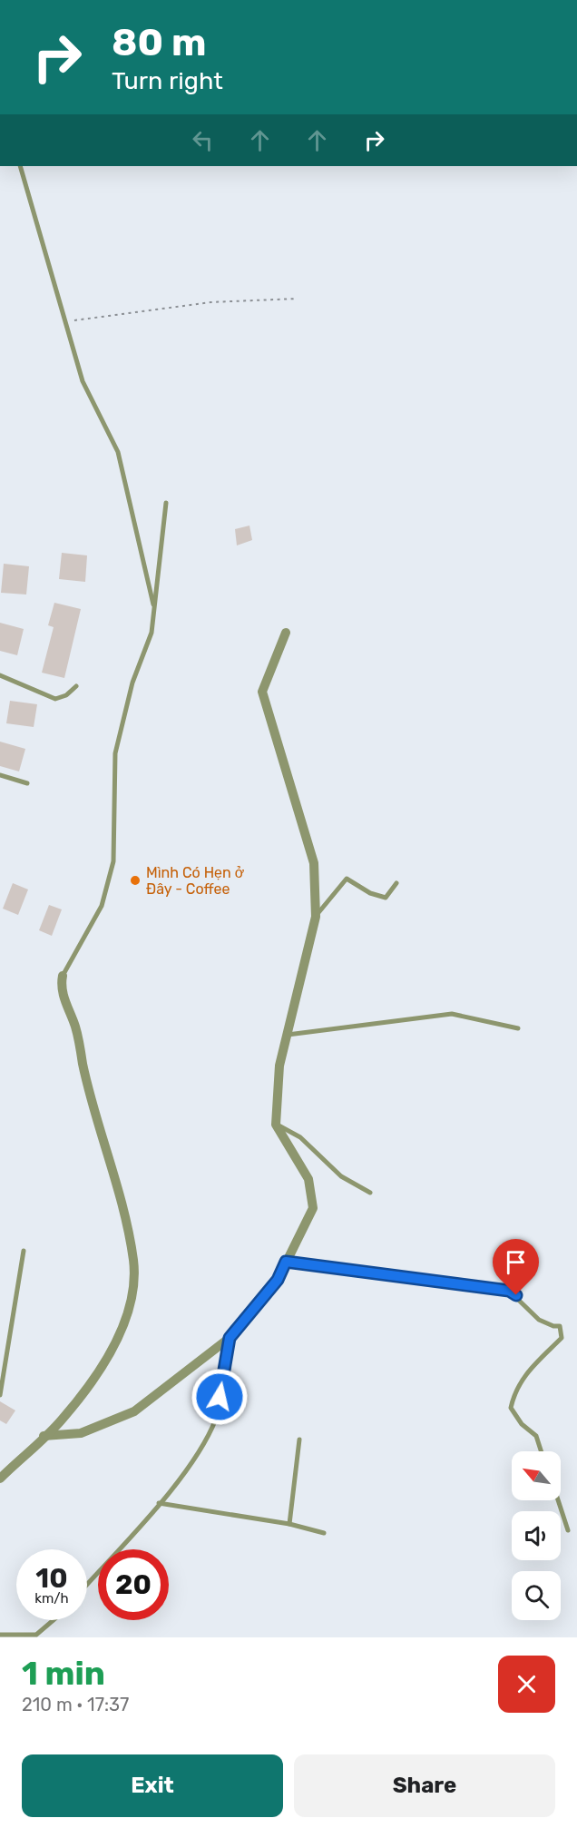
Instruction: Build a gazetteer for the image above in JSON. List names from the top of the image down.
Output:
{
  "places": ["Mình Có Hẹn ở Đây - Coffee"],
  "north": "top left",
  "page": {
    "turn": ["80 m", "Turn right"],
    "speed": "10 km/h",
    "limit": "20",
    "heading": ["1 min", "210 m · 17:37"],
    "buttons": ["Exit", "Share"]
  }
}
